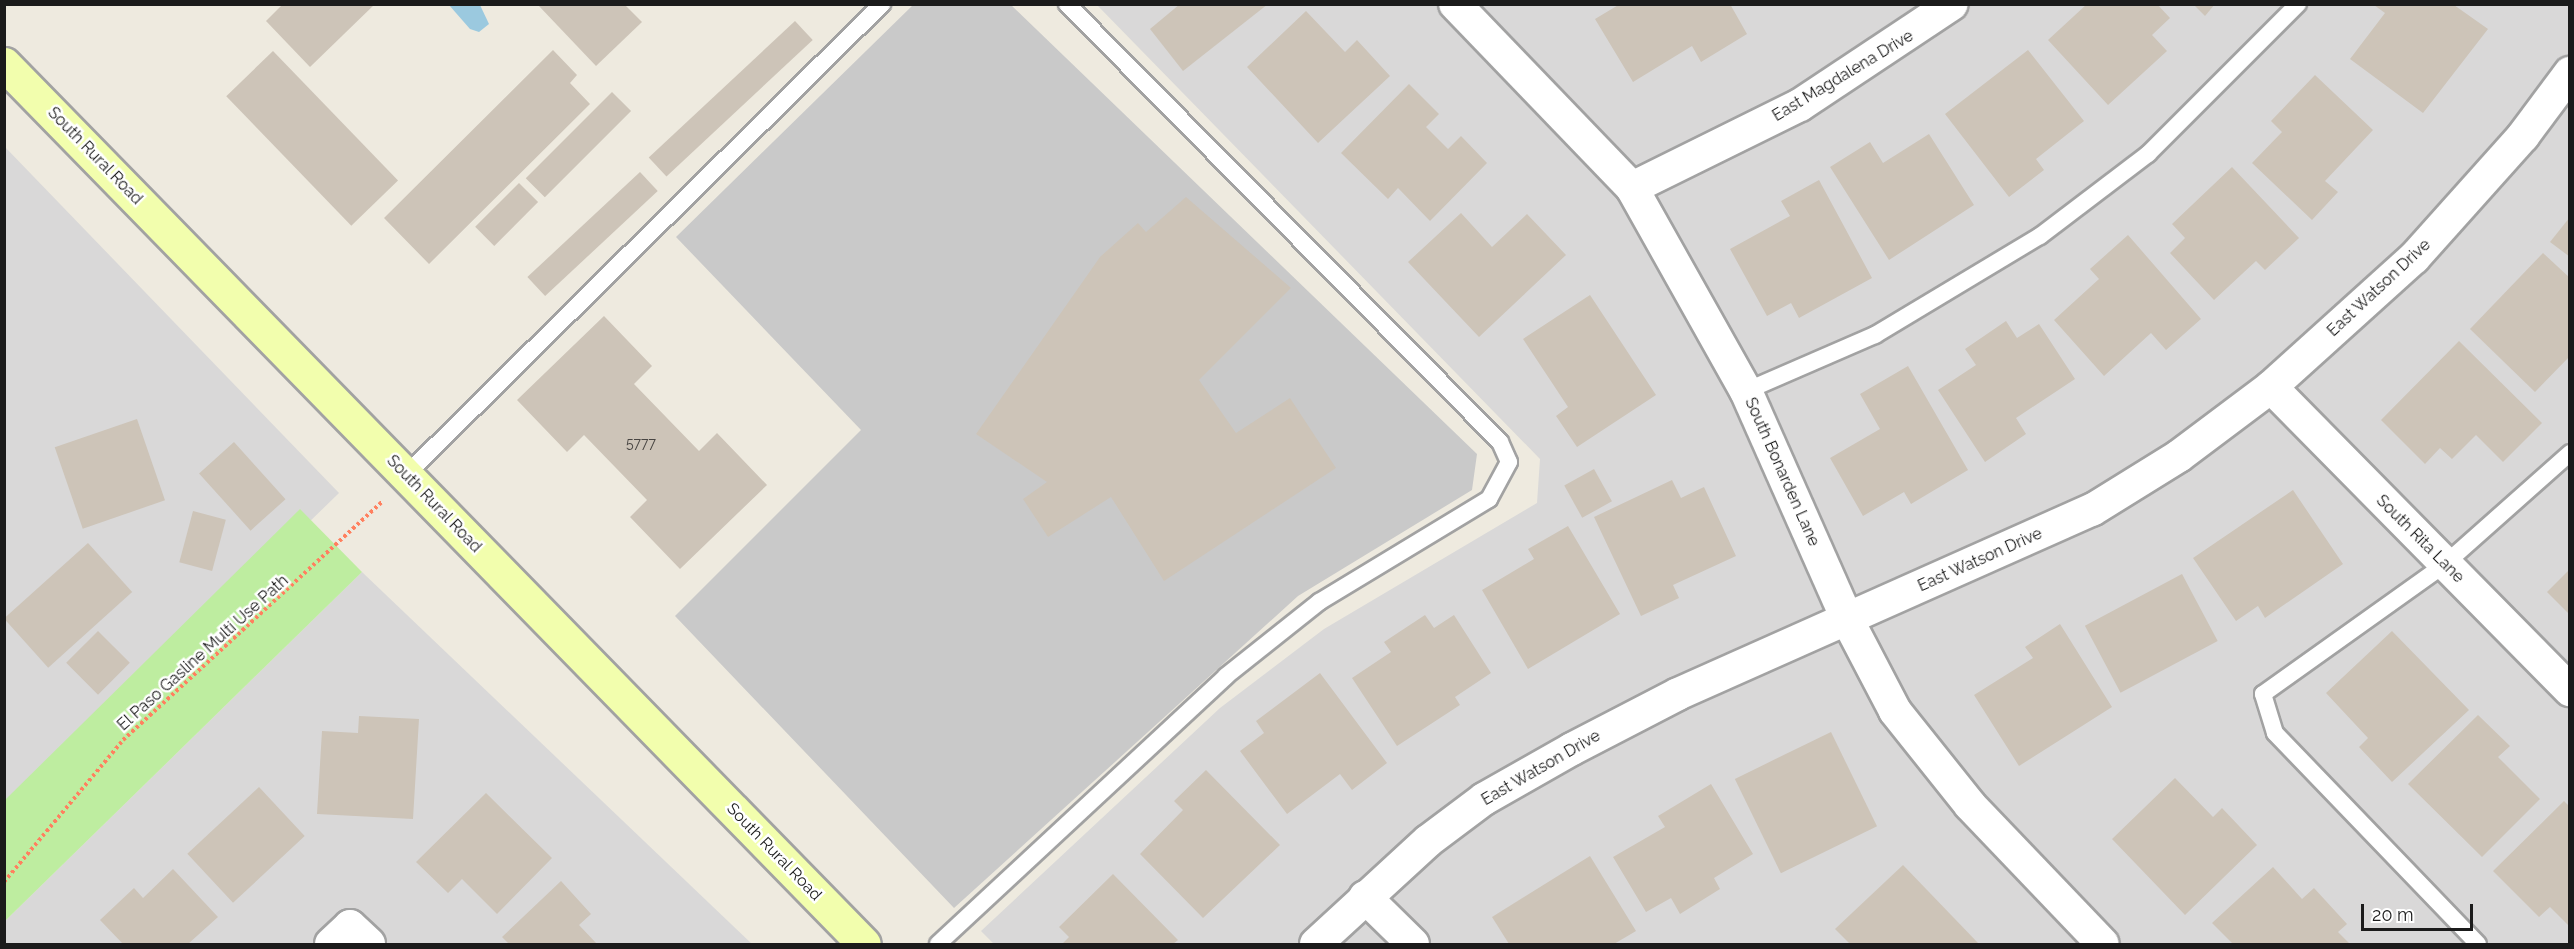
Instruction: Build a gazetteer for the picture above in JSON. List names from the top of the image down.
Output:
{
  "streets": {
    "main road": ["South Rural Road"],
    "street": [
      "East Magdalena Drive",
      "East Watson Drive",
      "South Bonarden Lane",
      "South Rita Lane"
    ],
    "path": ["El Paso Gasline Multi Use Path"]
  },
  "crossings": [
    ["East Magdalena Drive", "South Bonarden Lane"],
    ["East Watson Drive", "South Bonarden Lane"],
    ["East Watson Drive", "South Rita Lane"]
  ],
  "house_numbers": ["5777"],
  "scale_bar": "20 m"
}
